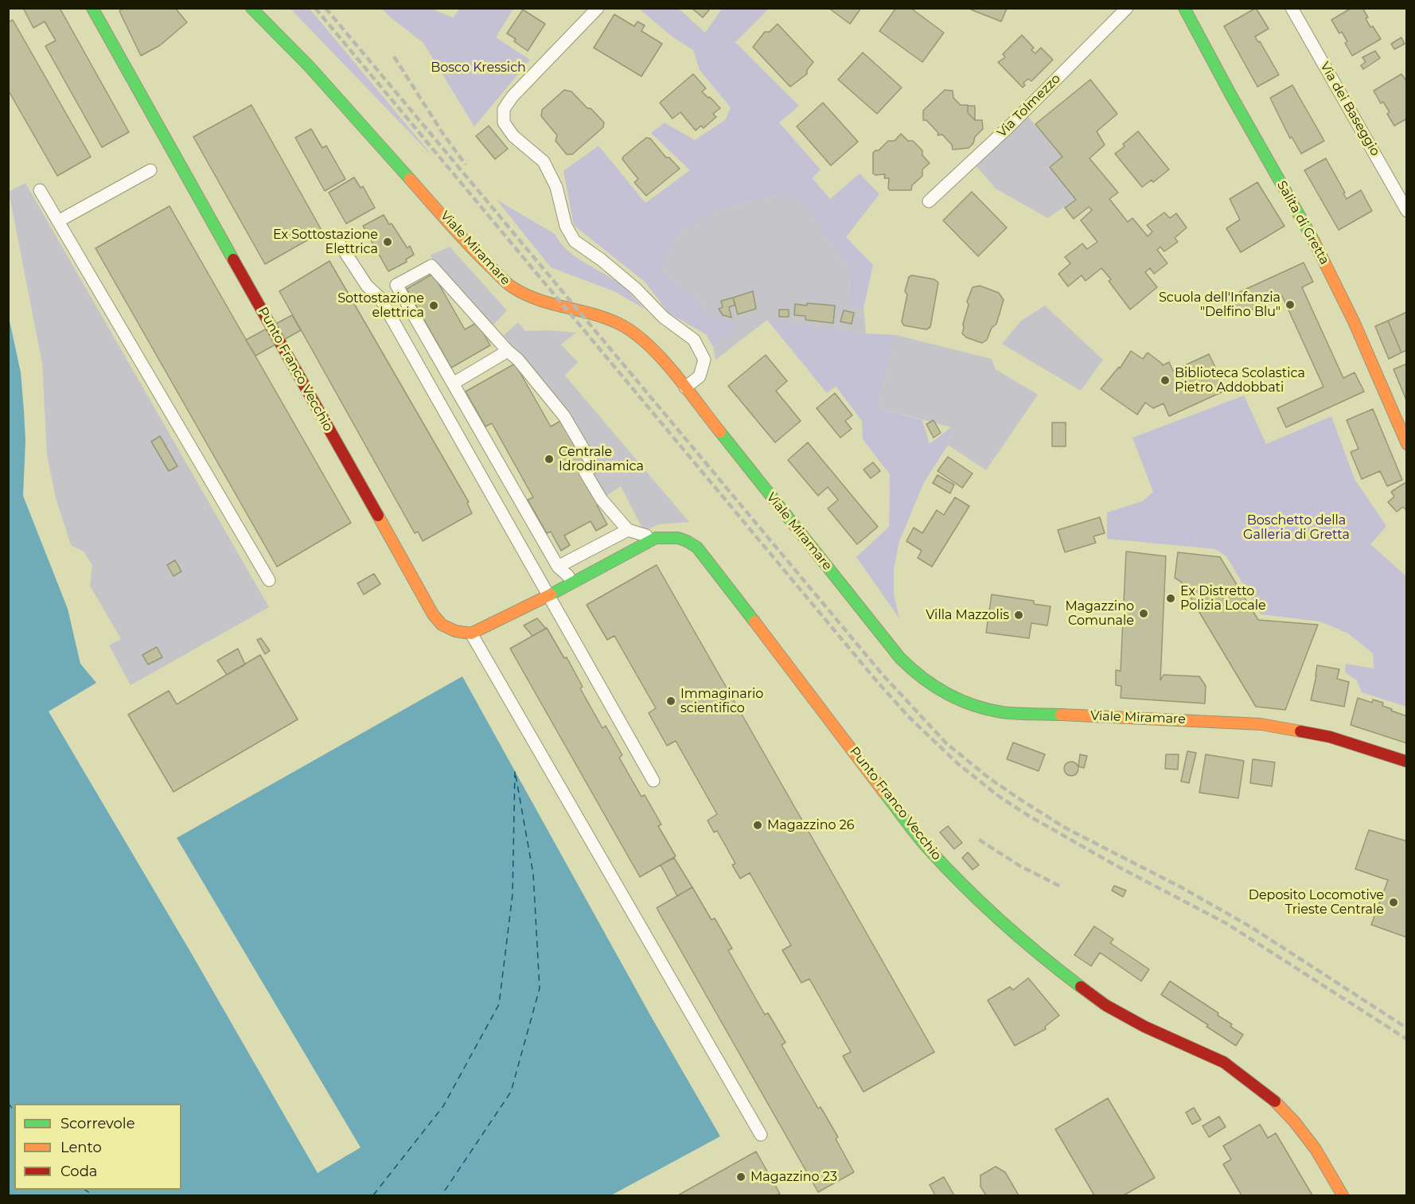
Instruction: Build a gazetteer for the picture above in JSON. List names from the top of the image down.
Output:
{
  "streets": {
    "main road": ["Salita di Gretta", "Viale Miramare", "Punto Franco Vecchio"],
    "street": ["Via Tolmezzo", "Via dei Baseggio"]
  },
  "parks": ["Bosco Kressich", "Boschetto della Galleria di Gretta"],
  "places": [
    "Ex Sottostazione Elettrica",
    "Scuola dell'Infanzia \"Delfino Blu\"",
    "Sottostazione elettrica",
    "Biblioteca Scolastica Pietro Addobbati",
    "Centrale Idrodinamica",
    "Ex Distretto Polizia Locale",
    "Magazzino Comunale",
    "Villa Mazzolis",
    "Immaginario scientifico",
    "Magazzino 26",
    "Deposito Locomotive Trieste Centrale",
    "Magazzino 23"
  ],
  "legend": ["Scorrevole", "Lento", "Coda"]
}
